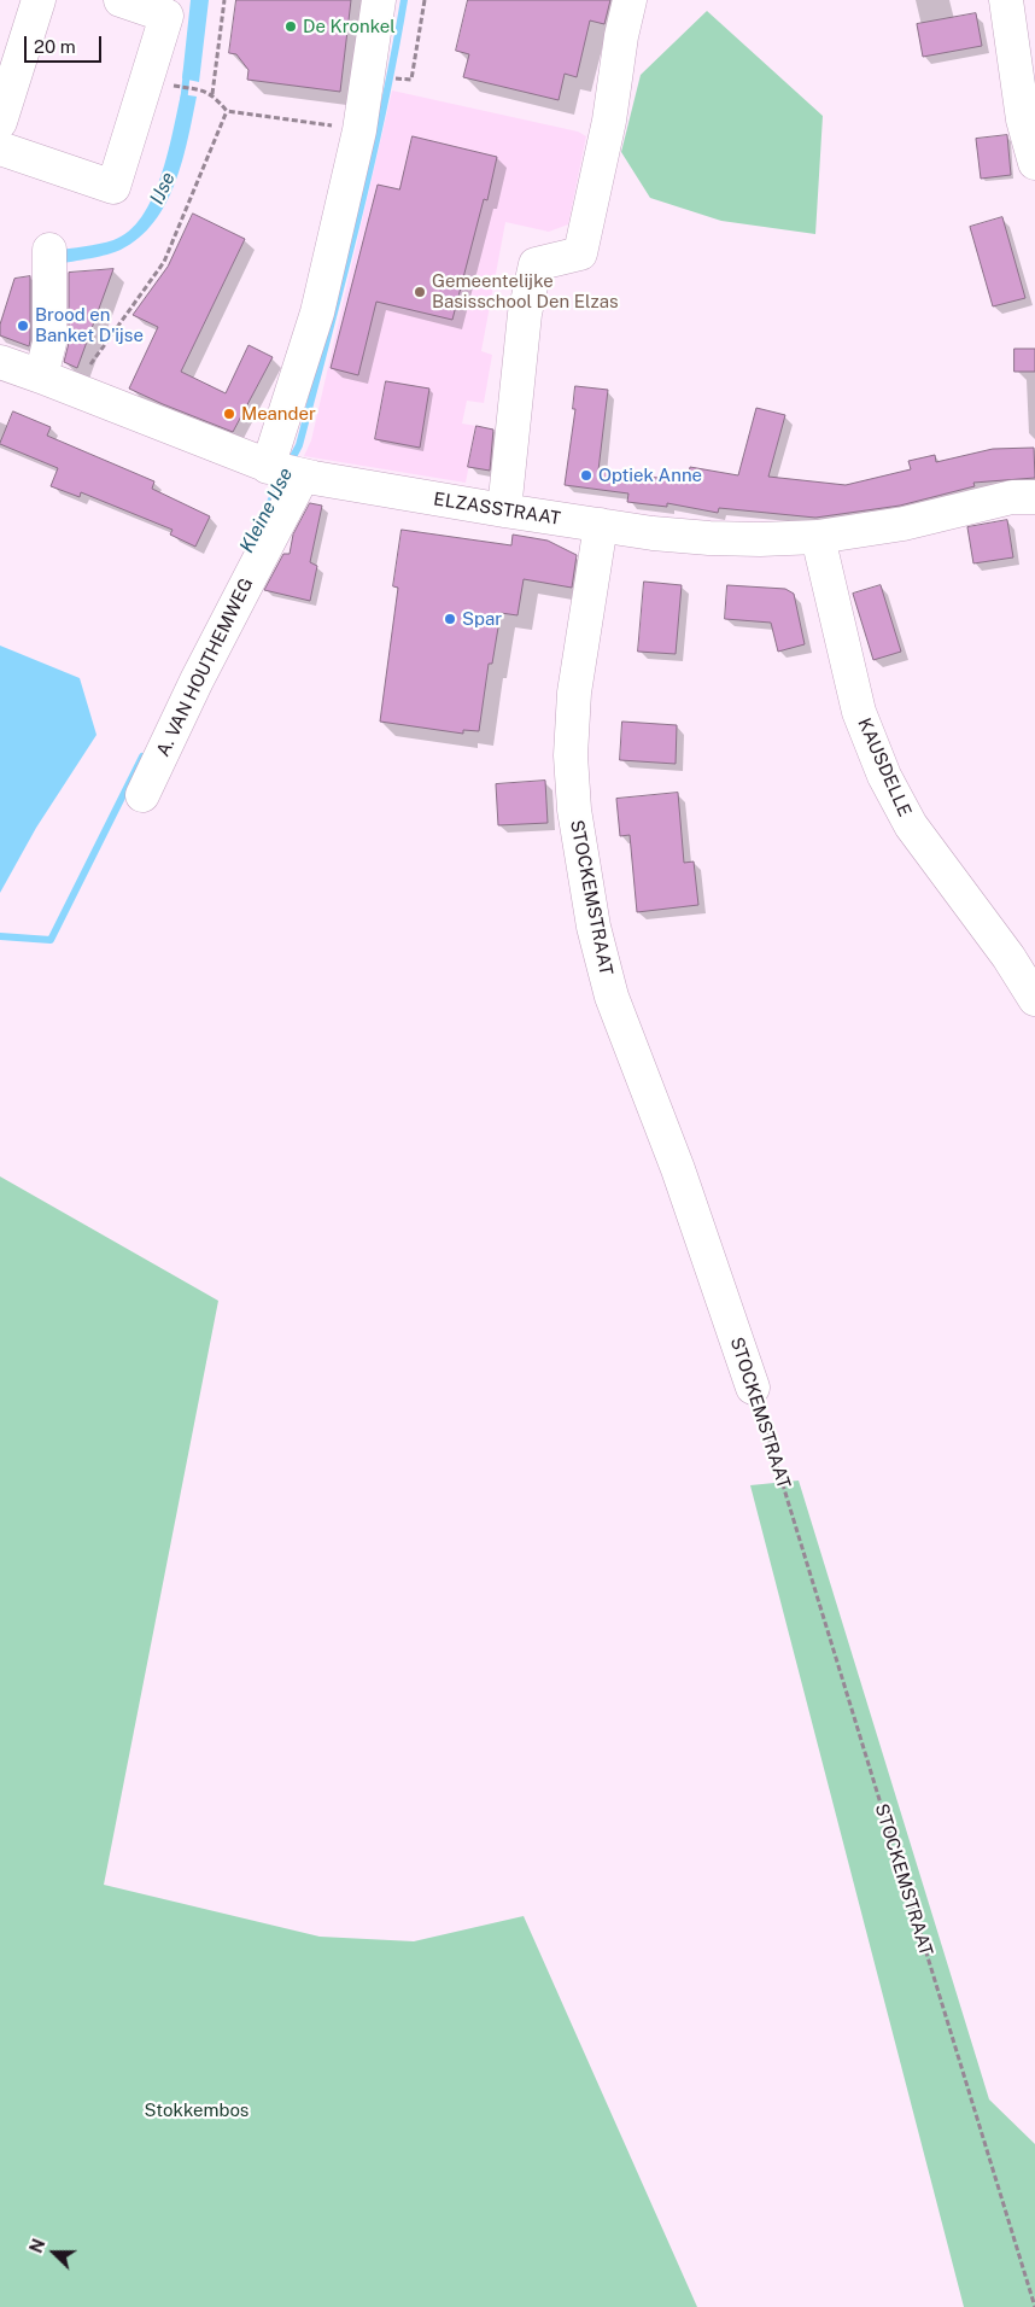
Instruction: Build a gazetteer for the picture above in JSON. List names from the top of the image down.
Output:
{
  "streets": {
    "street": [
      "ELZASSTRAAT",
      "A. VAN HOUTHEMWEG",
      "KAUSDELLE",
      "STOCKEMSTRAAT"
    ]
  },
  "crossings": [
    ["ELZASSTRAAT", "A. VAN HOUTHEMWEG"],
    ["ELZASSTRAAT", "KAUSDELLE"],
    ["ELZASSTRAAT", "STOCKEMSTRAAT"]
  ],
  "water": ["IJse", "Kleine IJse"],
  "parks": ["Stokkembos"],
  "places": [
    "De Kronkel",
    "Gemeentelijke Basisschool Den Elzas",
    "Brood en Banket D'ijse",
    "Meander",
    "Optiek Anne",
    "Spar"
  ],
  "scale_bar": "20 m",
  "north": "left"
}
